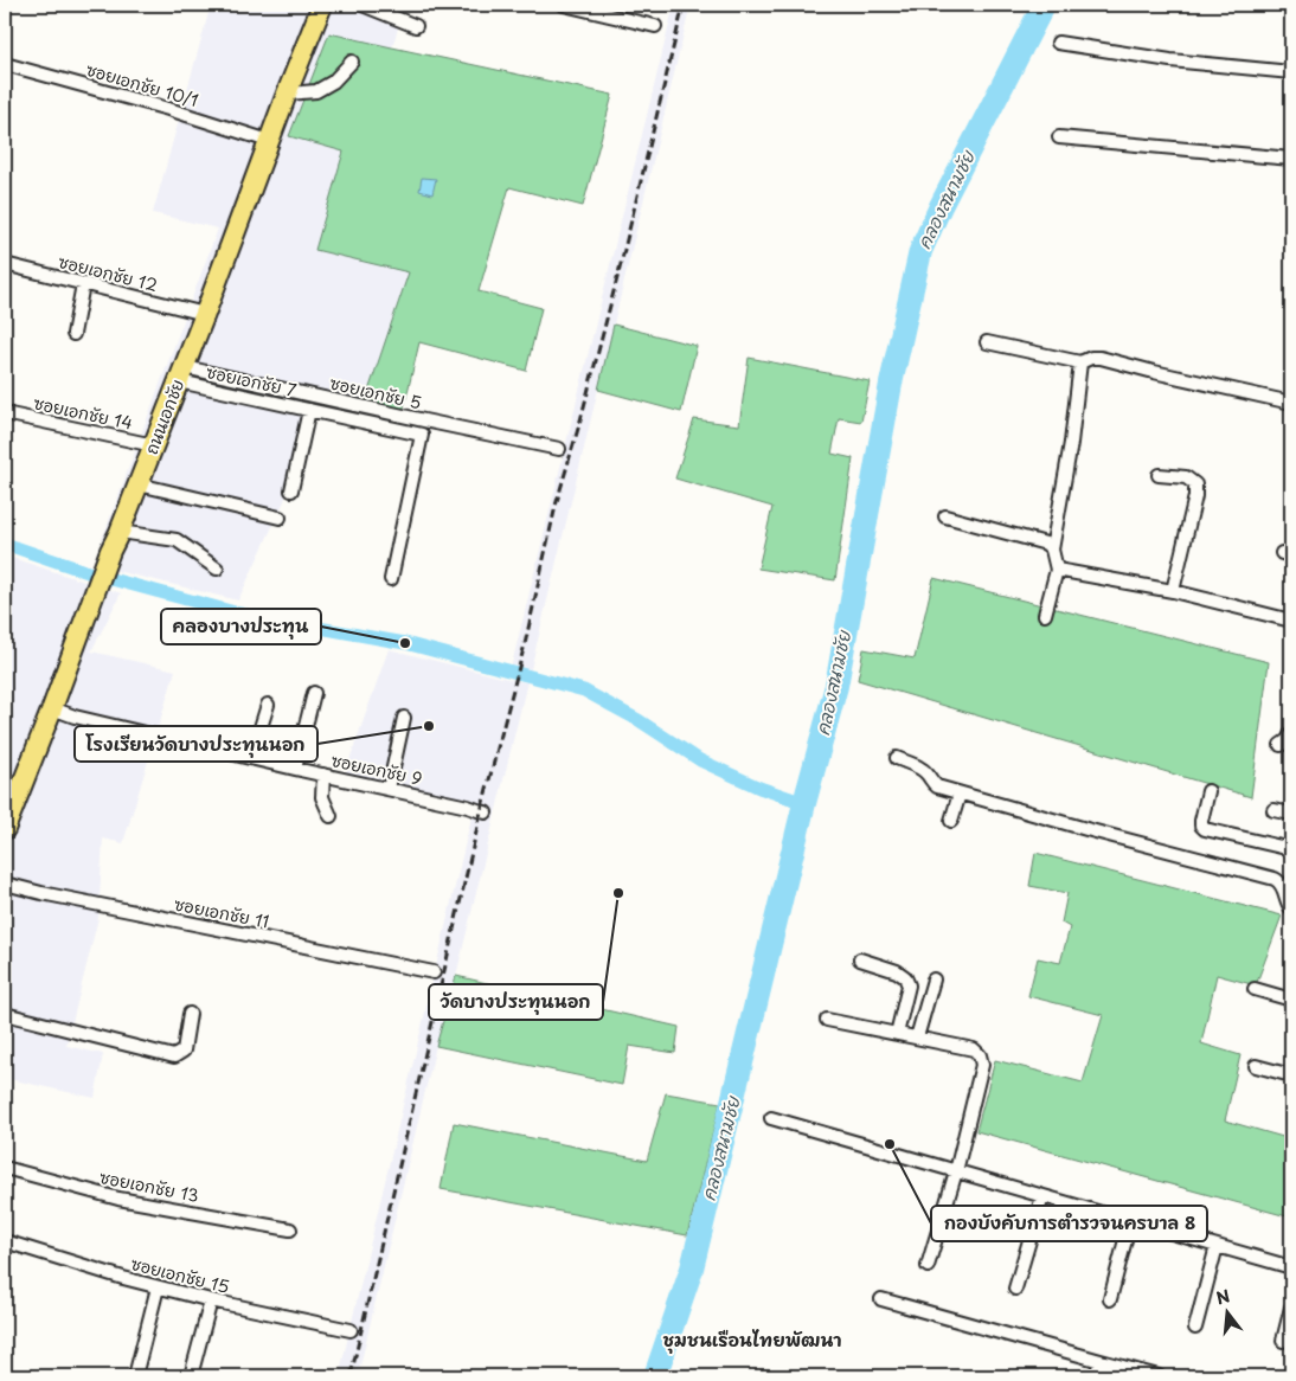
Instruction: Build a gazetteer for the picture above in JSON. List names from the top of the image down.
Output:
{
  "streets": {
    "main road": ["ถนนเอกชัย"],
    "street": [
      "ซอยเอกชัย 10/1",
      "ซอยเอกชัย 12",
      "ซอยเอกชัย 7",
      "ซอยเอกชัย 5",
      "ซอยเอกชัย 14",
      "ซอยเอกชัย 9",
      "ซอยเอกชัย 11",
      "ซอยเอกชัย 13",
      "ซอยเอกชัย 15"
    ]
  },
  "crossings": [
    ["ซอยเอกชัย 10/1", "ถนนเอกชัย"],
    ["ซอยเอกชัย 12", "ถนนเอกชัย"],
    ["ซอยเอกชัย 7", "ซอยเอกชัย 5"],
    ["ซอยเอกชัย 7", "ถนนเอกชัย"],
    ["ซอยเอกชัย 5", "ถนนเอกชัย"],
    ["ซอยเอกชัย 14", "ถนนเอกชัย"],
    ["ถนนเอกชัย", "ซอยเอกชัย 9"]
  ],
  "districts": ["ชุมชนเรือนไทยพัฒนา"],
  "water": ["คลองสนามชัย"],
  "places": [
    "คลองบางประทุน",
    "โรงเรียนวัดบางประทุนนอก",
    "วัดบางประทุนนอก",
    "กองบังคับการตำรวจนครบาล 8"
  ],
  "north": "top"
}
